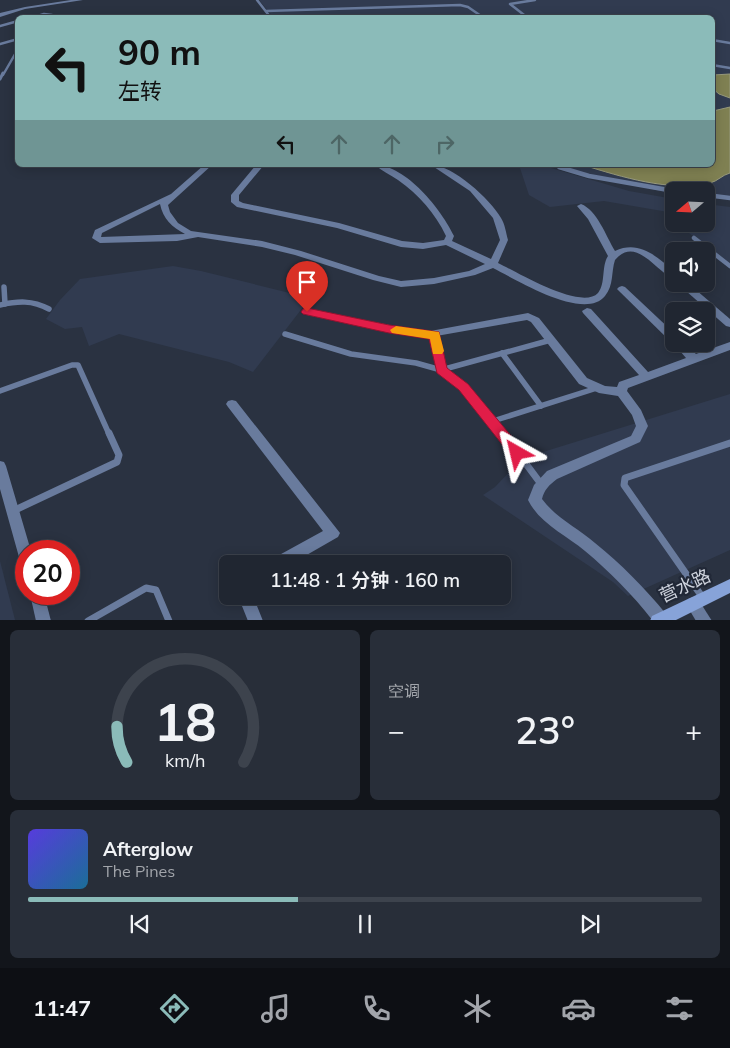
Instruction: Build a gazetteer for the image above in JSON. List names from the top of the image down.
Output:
{
  "streets": {
    "street": ["营水路"]
  },
  "north": "left",
  "page": {
    "turn": ["90 m", "左转"],
    "limit": "20",
    "trip": "11:48 · 1 分钟 · 160 m",
    "tile": "空调",
    "heat": ["−", "23°", "+"],
    "song": ["Afterglow", "The Pines"],
    "tabs": "11:47",
    "gauge": ["18", "km/h"]
  }
}
